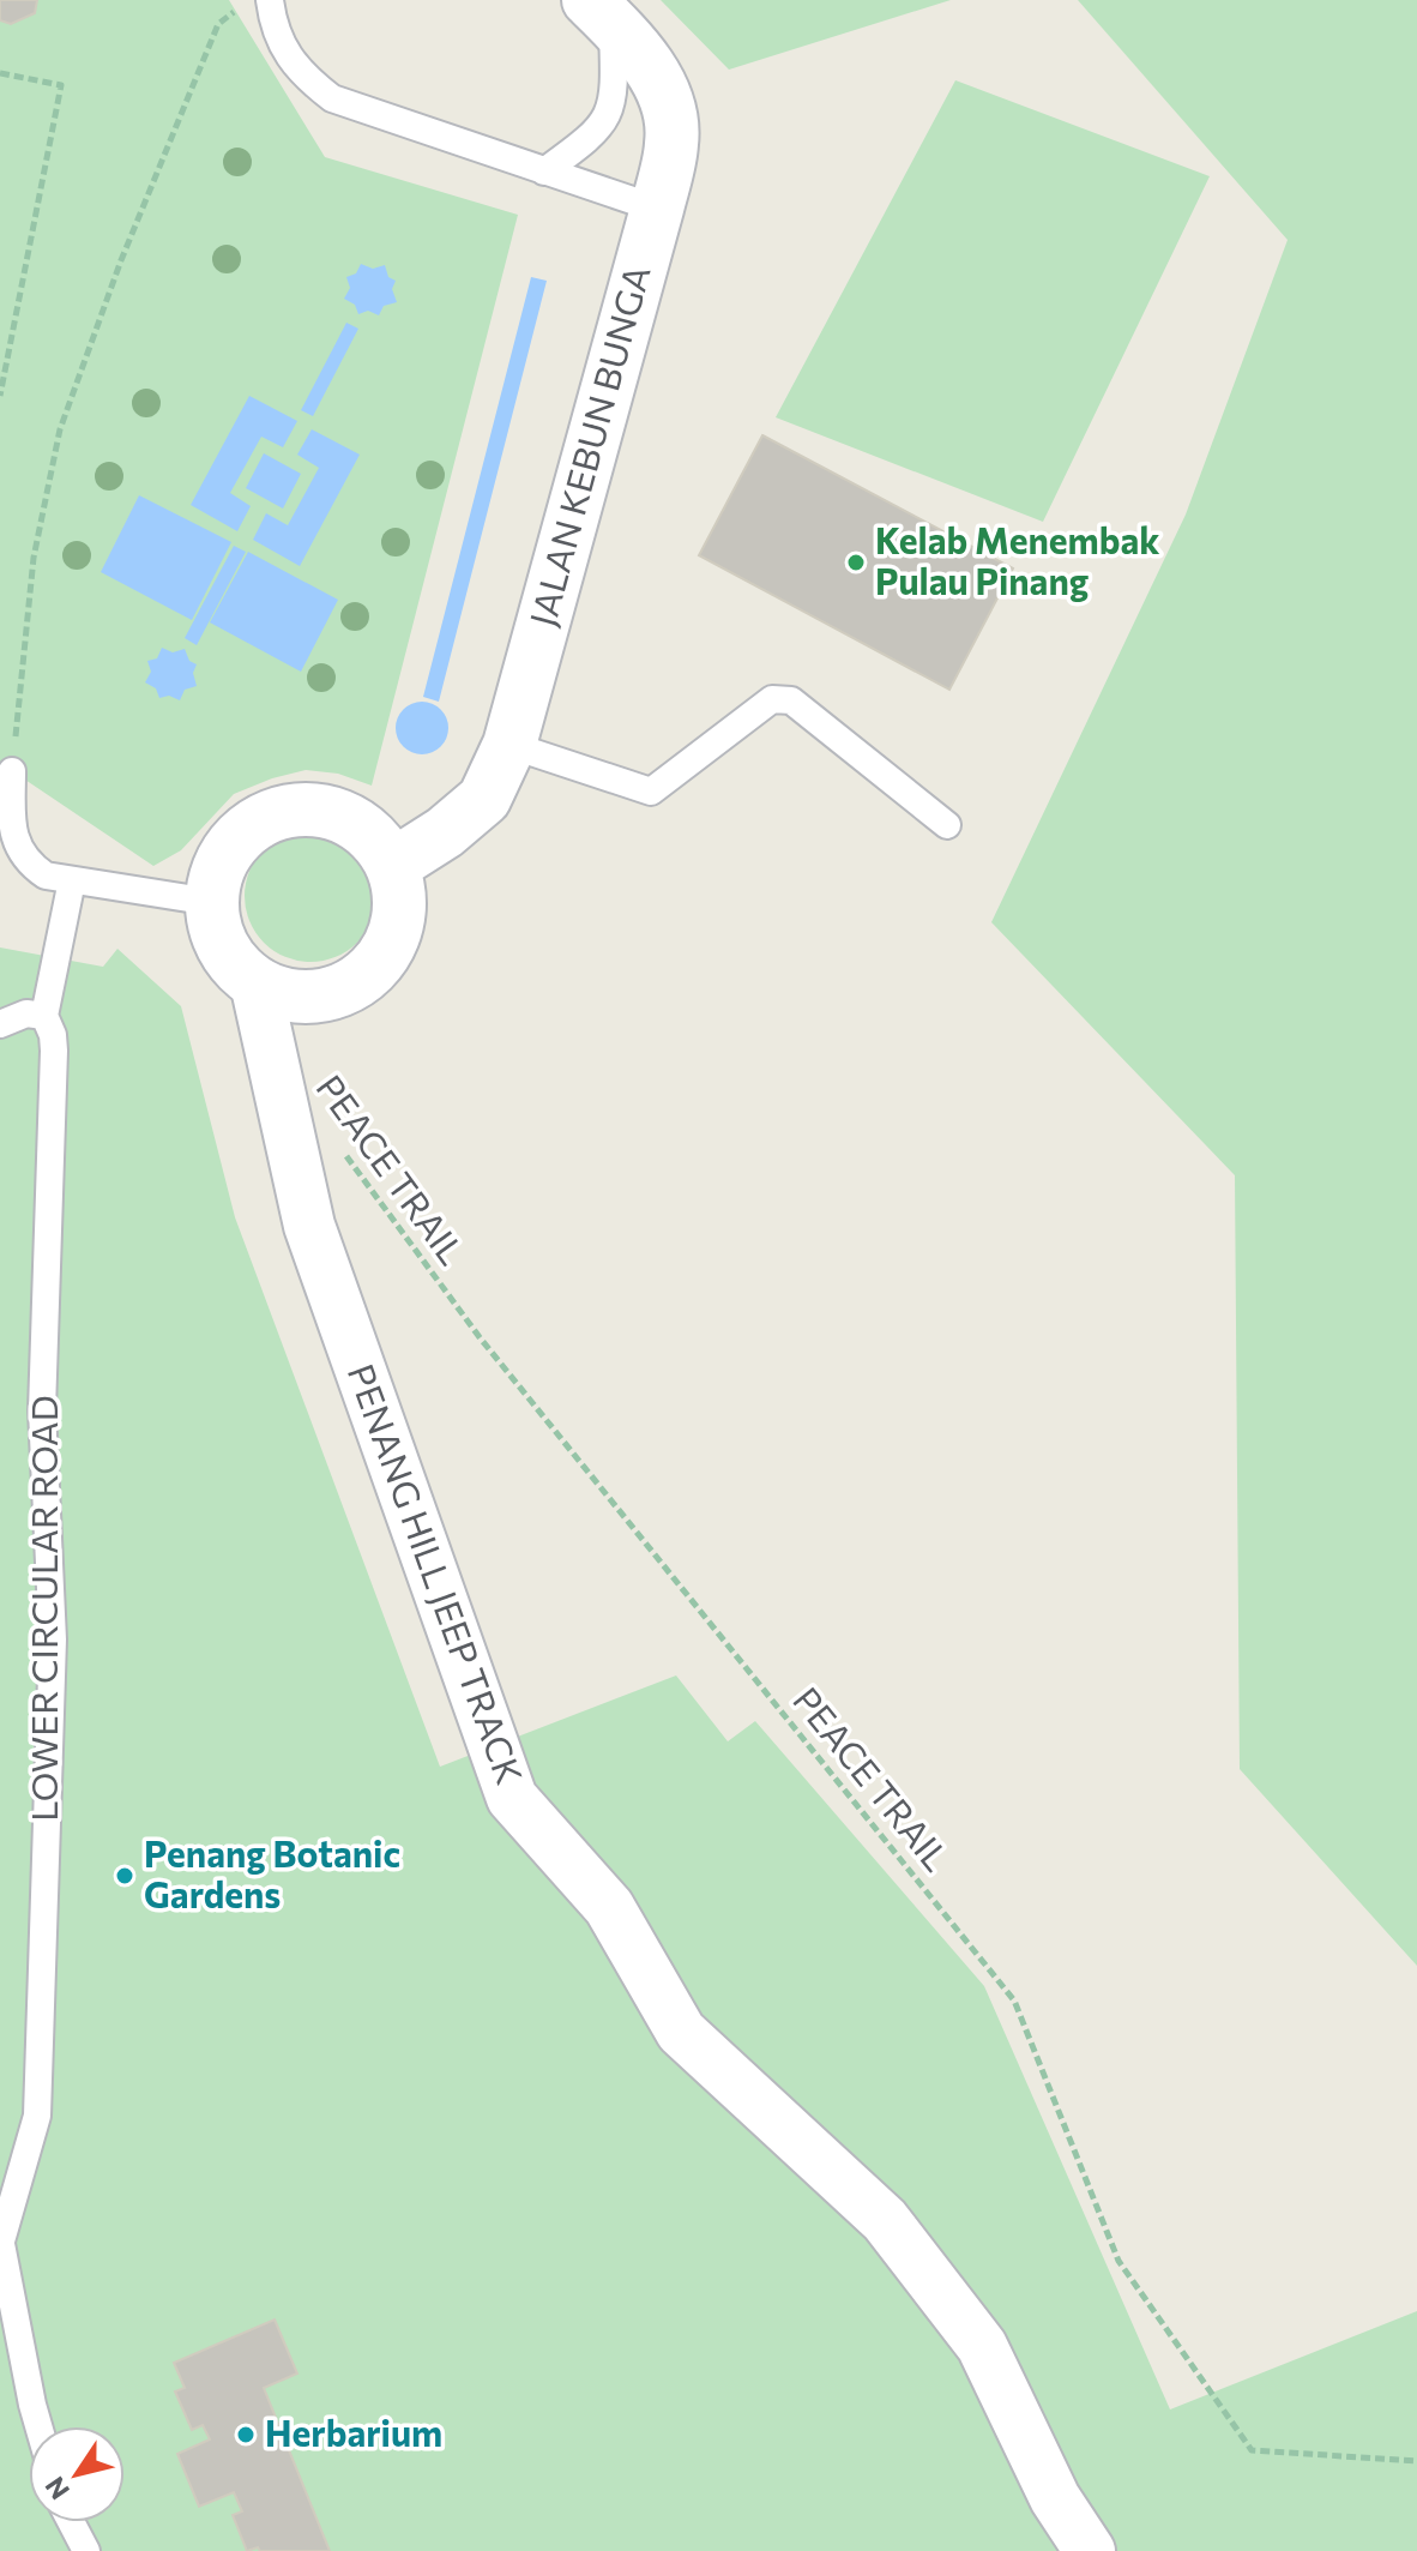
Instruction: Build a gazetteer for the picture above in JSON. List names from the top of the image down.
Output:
{
  "streets": {
    "street": ["JALAN KEBUN BUNGA", "PENANG HILL JEEP TRACK"],
    "lane": ["LOWER CIRCULAR ROAD"],
    "path": ["PEACE TRAIL"]
  },
  "crossings": [
    ["JALAN KEBUN BUNGA", "PENANG HILL JEEP TRACK"]
  ],
  "places": ["Kelab Menembak Pulau Pinang", "Penang Botanic Gardens", "Herbarium"],
  "north": "bottom left"
}
